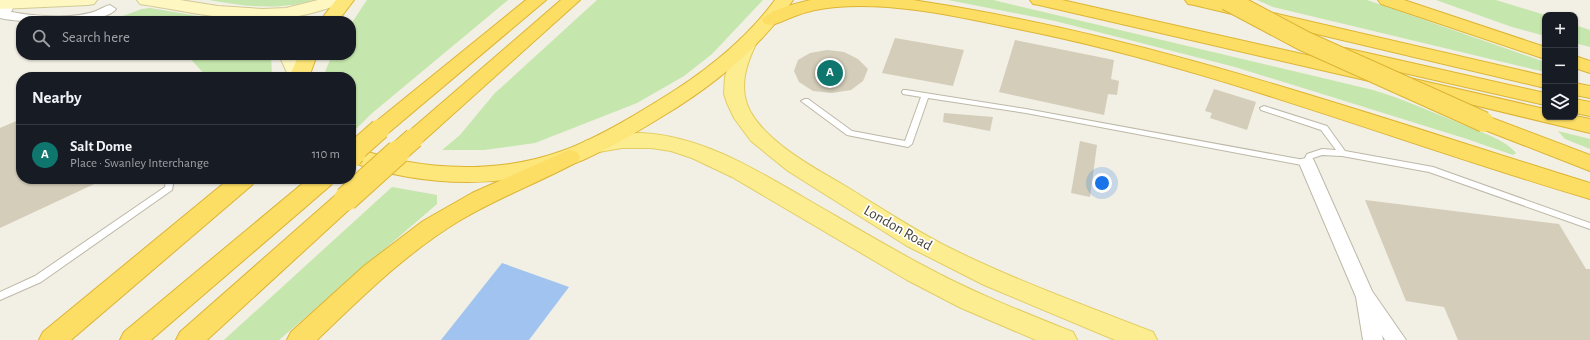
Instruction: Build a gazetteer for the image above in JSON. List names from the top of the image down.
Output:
{
  "streets": {
    "main road": ["London Road"]
  },
  "page": {
    "map_buttons": ["+", "−"],
    "search": "Search here",
    "pins": "A",
    "heading": "Nearby",
    "list": [
      {
        "mark": "A",
        "name": "Salt Dome",
        "note": "Place · Swanley Interchange",
        "value": "110 m"
      }
    ]
  }
}
